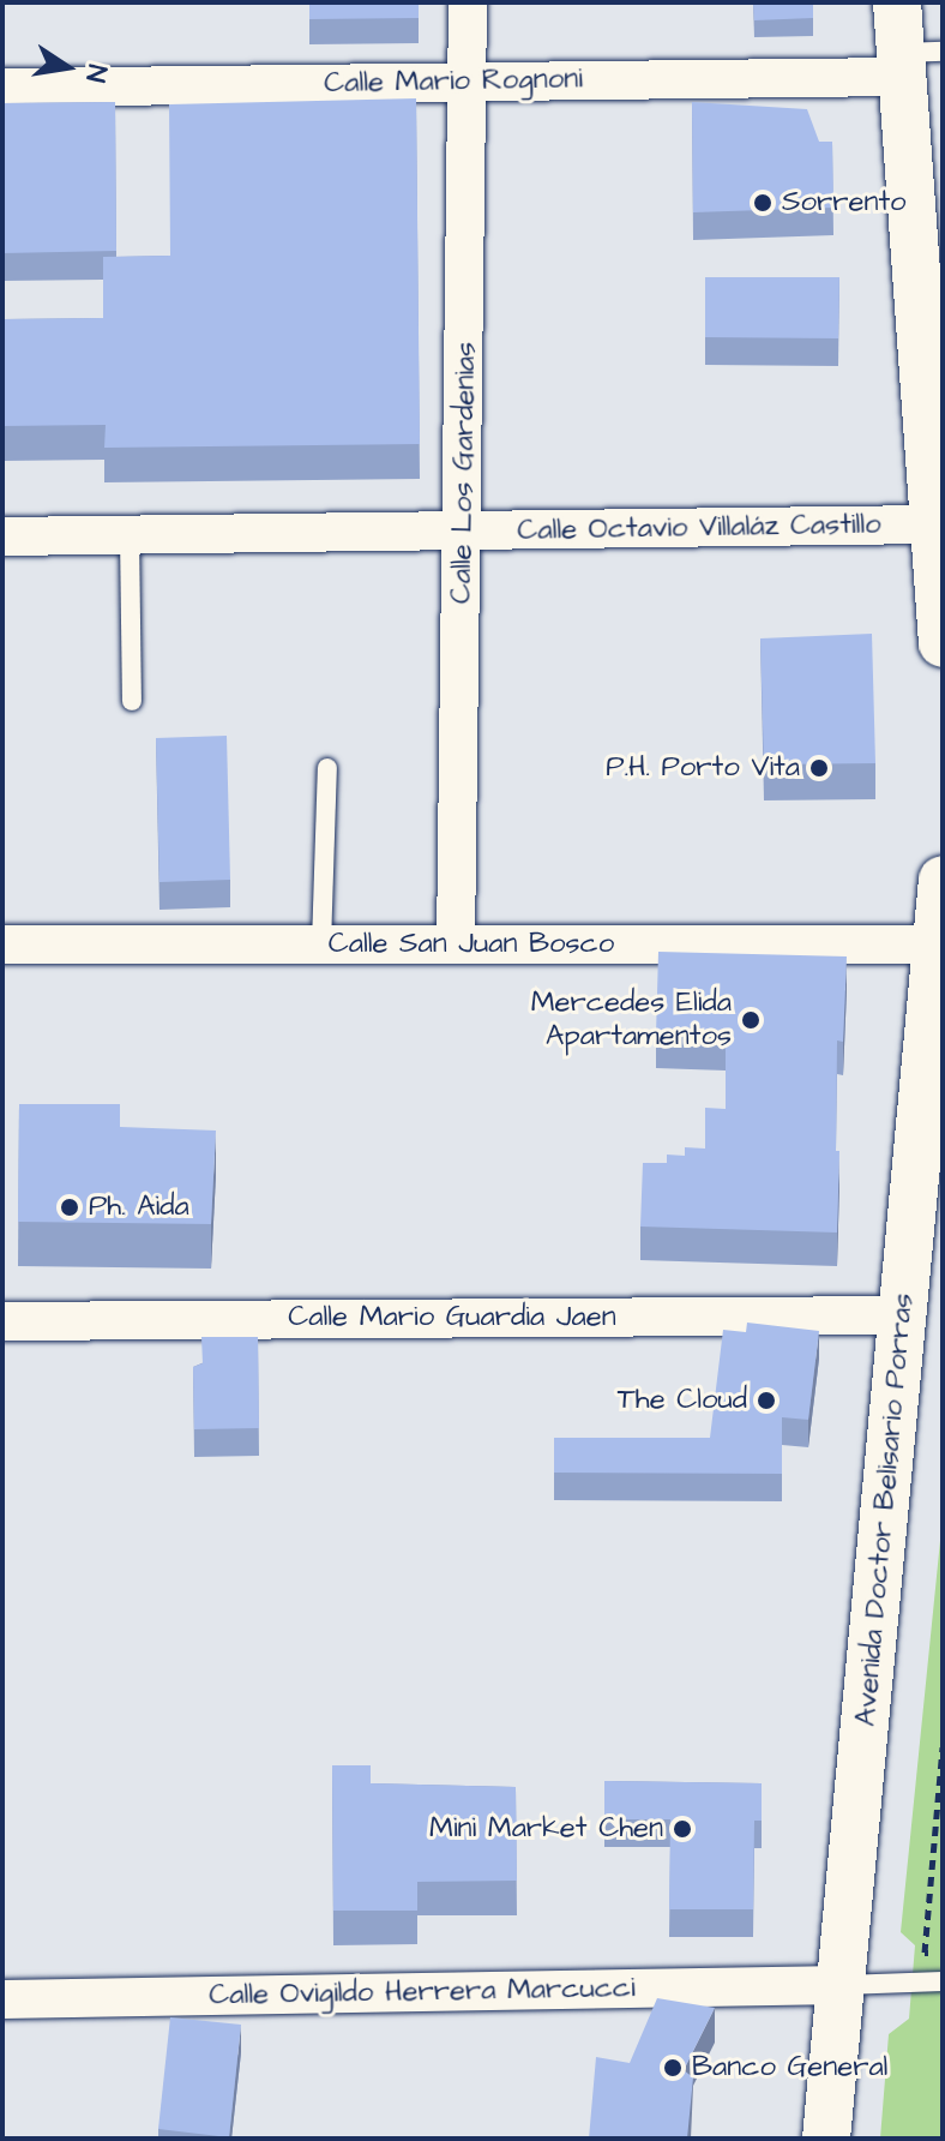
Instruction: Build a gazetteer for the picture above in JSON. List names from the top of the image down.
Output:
{
  "streets": {
    "street": [
      "Calle Mario Rognoni",
      "Calle Los Gardenias",
      "Calle Octavio Villaláz Castillo",
      "Calle San Juan Bosco",
      "Calle Mario Guardia Jaen",
      "Avenida Doctor Belisario Porras",
      "Calle Ovigildo Herrera Marcucci"
    ]
  },
  "crossings": [
    ["Calle Mario Rognoni", "Calle Los Gardenias"],
    ["Calle Los Gardenias", "Calle Octavio Villaláz Castillo"],
    ["Calle Los Gardenias", "Calle San Juan Bosco"],
    ["Calle San Juan Bosco", "Avenida Doctor Belisario Porras"],
    ["Calle Mario Guardia Jaen", "Avenida Doctor Belisario Porras"],
    ["Avenida Doctor Belisario Porras", "Calle Ovigildo Herrera Marcucci"]
  ],
  "places": [
    "Sorrento",
    "P.H. Porto Vita",
    "Mercedes Elida Apartamentos",
    "Ph. Aida",
    "The Cloud",
    "Mini Market Chen",
    "Banco General"
  ],
  "north": "right"
}
